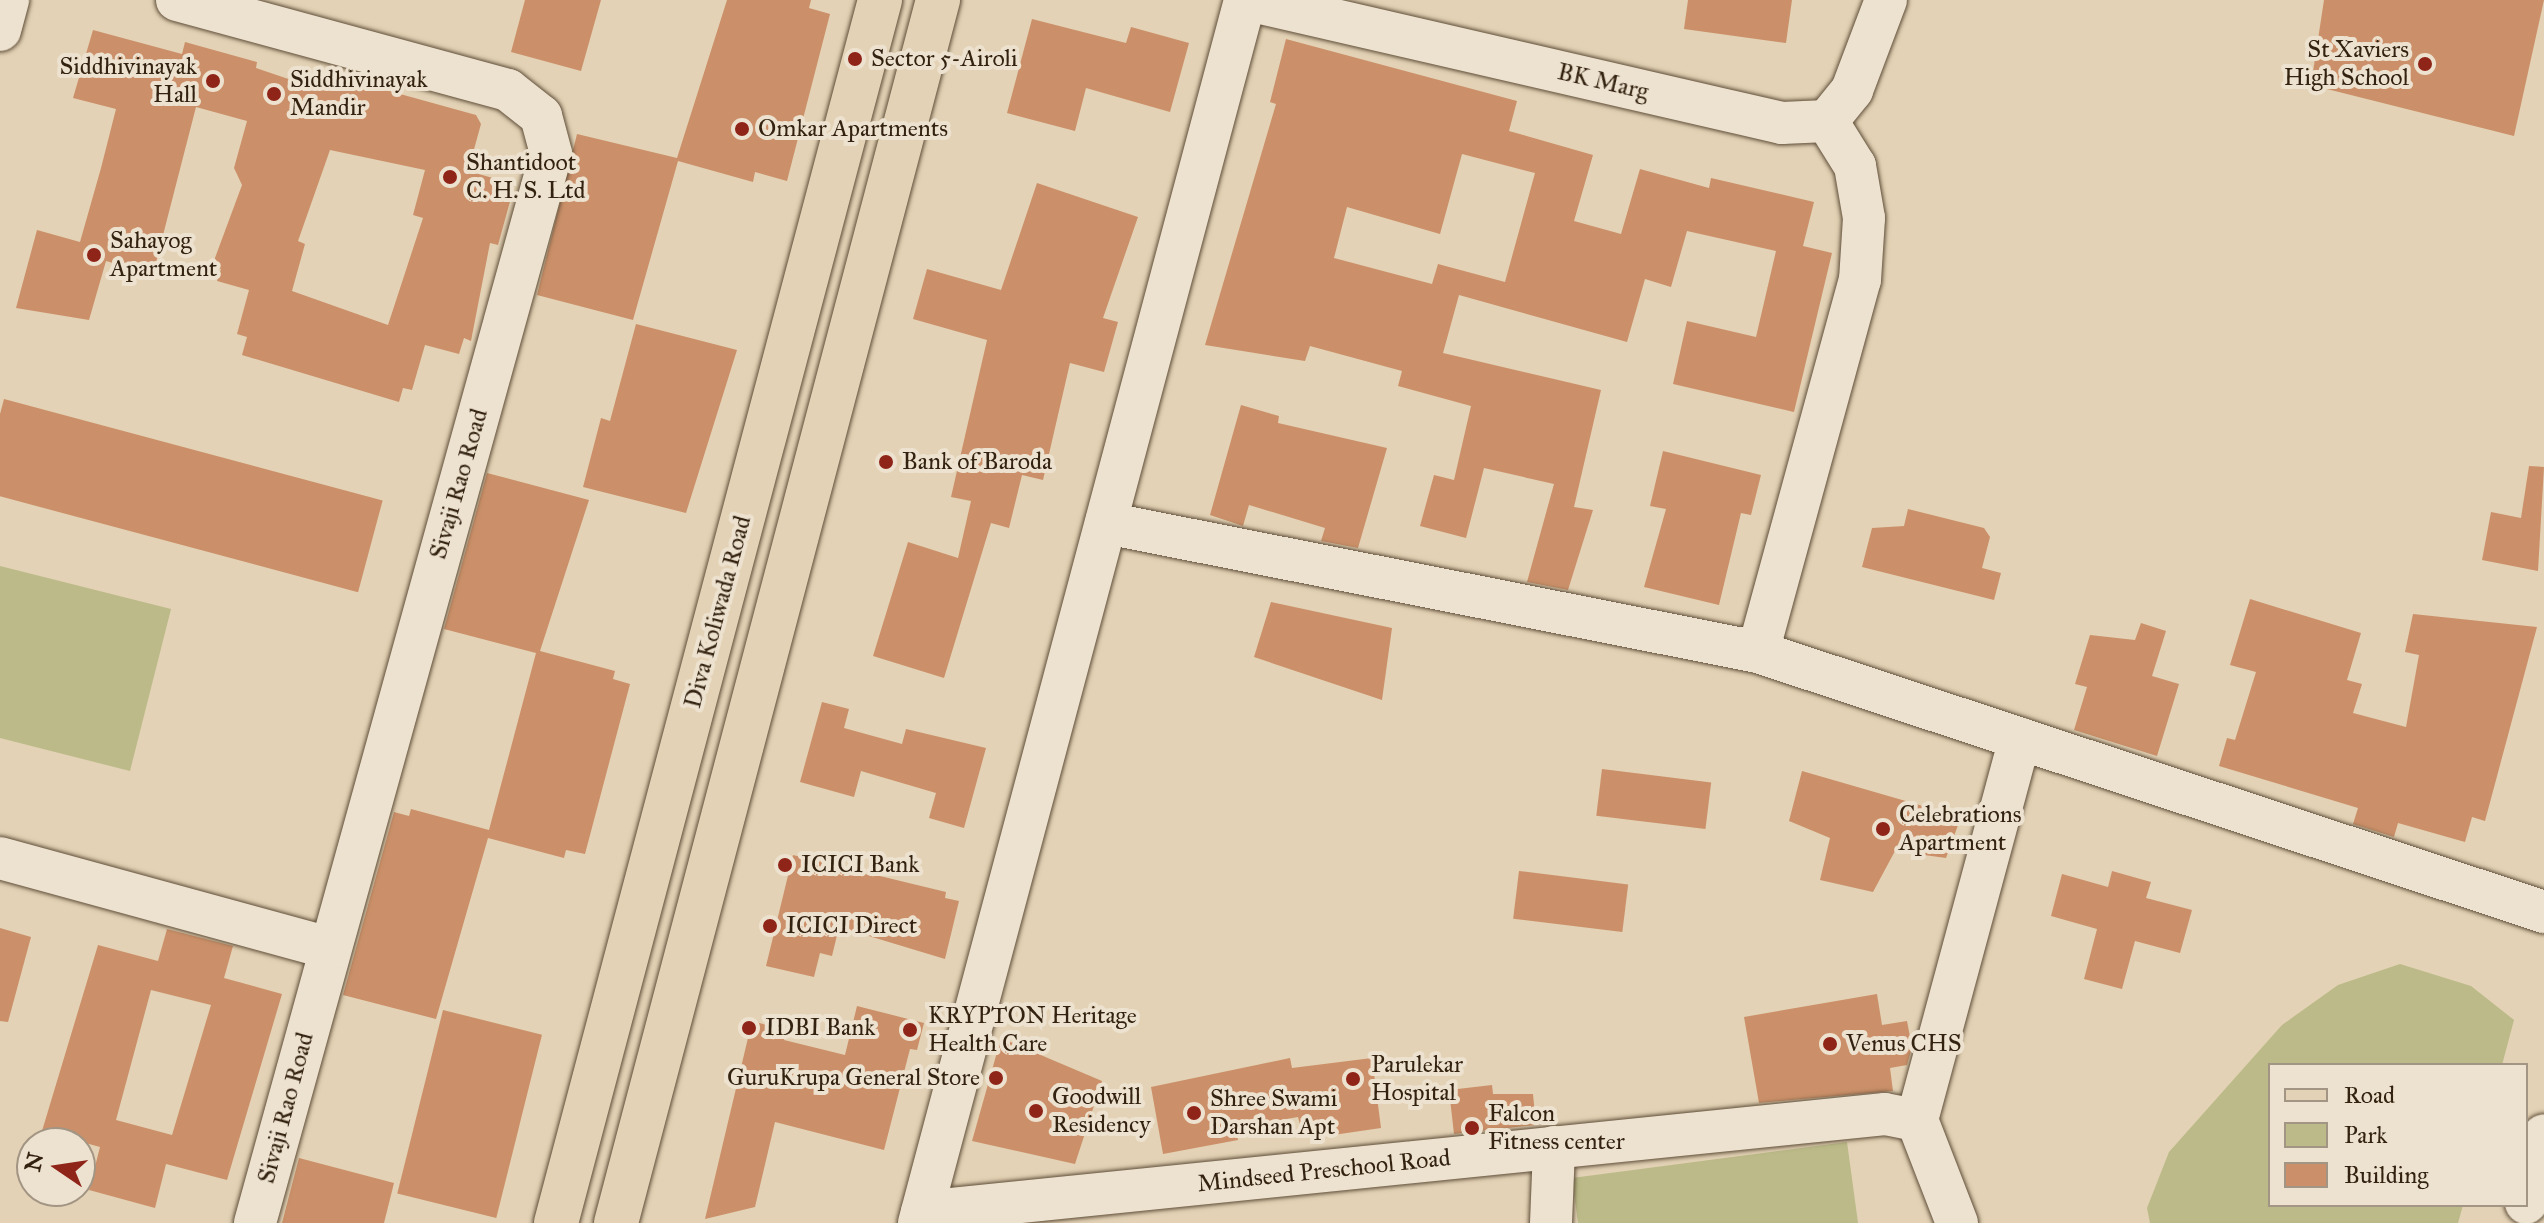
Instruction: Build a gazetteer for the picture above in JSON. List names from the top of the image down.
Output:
{
  "streets": {
    "main road": ["Diva Koliwada Road"],
    "street": ["BK Marg", "Sivaji Rao Road", "Mindseed Preschool Road"]
  },
  "places": [
    "Sector 5-Airoli",
    "St Xaviers High School",
    "Siddhivinayak Hall",
    "Siddhivinayak Mandir",
    "Omkar Apartments",
    "Shantidoot C. H. S. Ltd",
    "Sahayog Apartment",
    "Bank of Baroda",
    "Celebrations Apartment",
    "ICICI Bank",
    "ICICI Direct",
    "IDBI Bank",
    "KRYPTON Heritage Health Care",
    "Venus CHS",
    "GuruKrupa General Store",
    "Parulekar Hospital",
    "Goodwill Residency",
    "Shree Swami Darshan Apt",
    "Falcon Fitness center"
  ],
  "legend": ["Road", "Park", "Building"],
  "north": "left"
}
